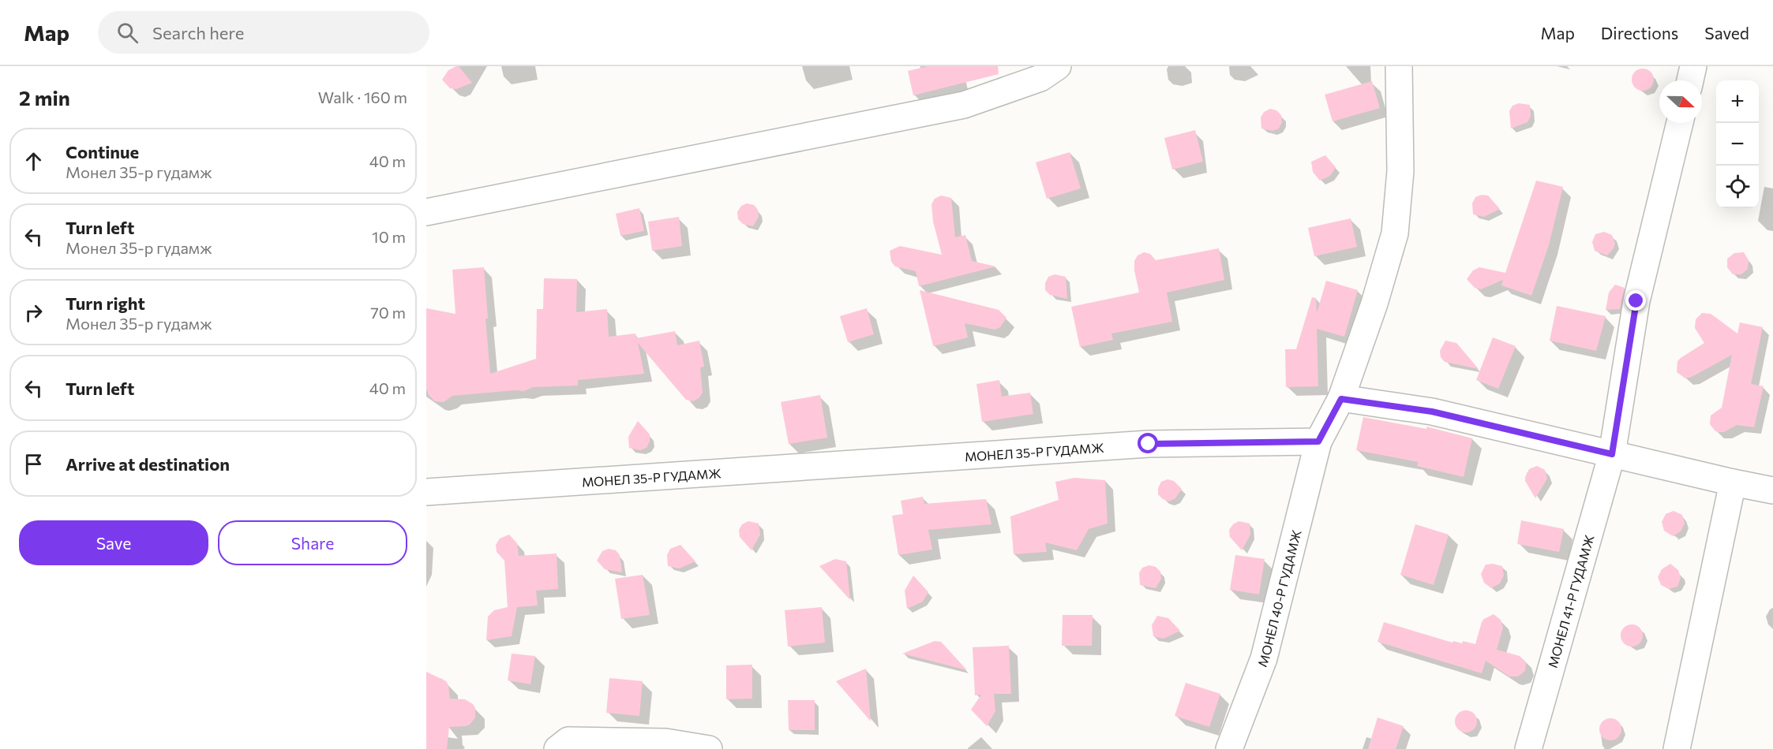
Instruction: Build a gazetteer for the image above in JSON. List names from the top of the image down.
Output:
{
  "streets": {
    "street": ["МОНЕЛ 35-Р ГУДАМЖ", "МОНЕЛ 40-Р ГУДАМЖ", "МОНЕЛ 41-Р ГУДАМЖ"]
  },
  "crossings": [
    ["МОНЕЛ 35-Р ГУДАМЖ", "МОНЕЛ 40-Р ГУДАМЖ"]
  ],
  "north": "right",
  "page": {
    "header": "Map",
    "search": "Search here",
    "nav": ["Map", "Directions", "Saved"],
    "heading": ["2 min", "Walk · 160 m"],
    "map_buttons": ["+", "−"],
    "list": [
      ["Continue", "Монел 35-р гудамж", "40 m"],
      ["Turn left", "Монел 35-р гудамж", "10 m"],
      ["Turn right", "Монел 35-р гудамж", "70 m"],
      ["Turn left", "40 m"],
      "Arrive at destination"
    ],
    "buttons": ["Save", "Share"]
  }
}
